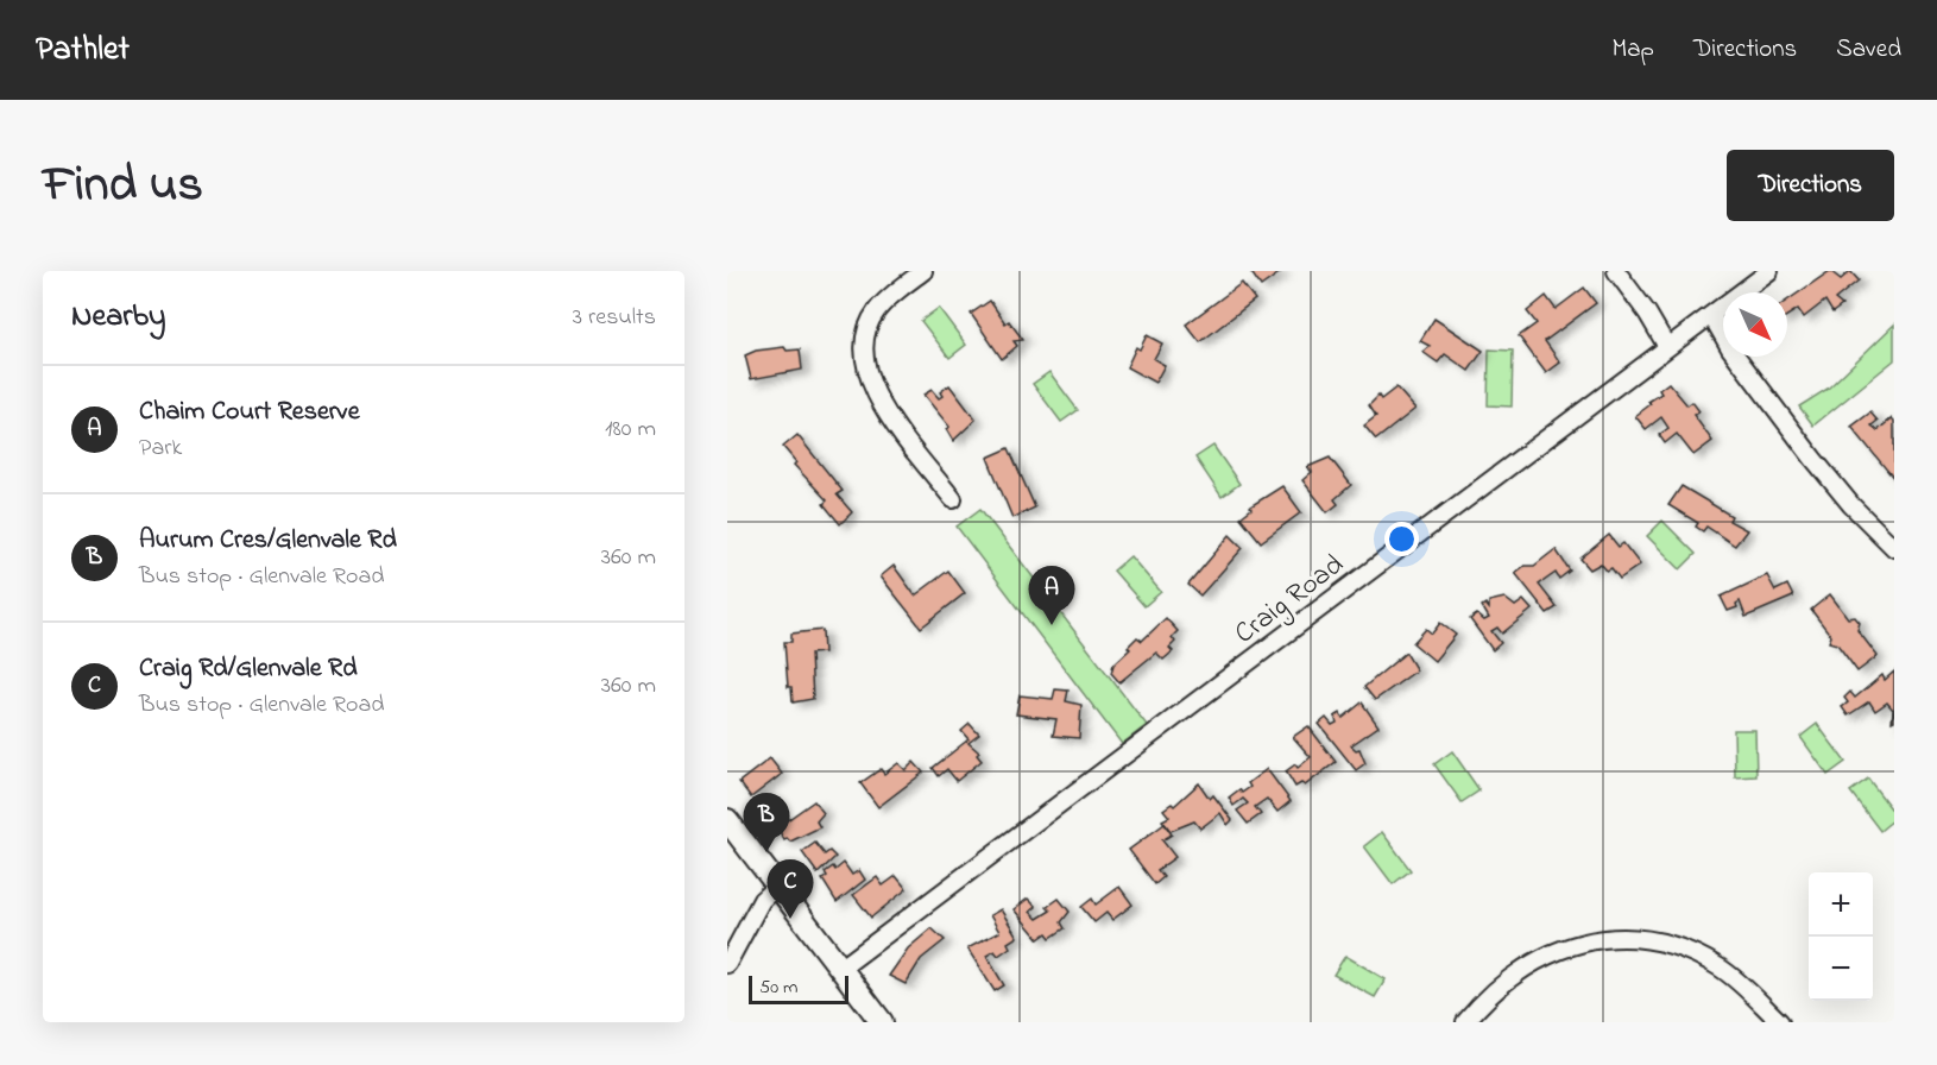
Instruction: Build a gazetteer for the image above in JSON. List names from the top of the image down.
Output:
{
  "streets": {
    "street": ["Craig Road"]
  },
  "scale_bar": "50 m",
  "north": "bottom right",
  "page": {
    "header": "Pathlet",
    "nav": ["Map", "Directions", "Saved"],
    "title": "Find us",
    "buttons": "Directions",
    "heading": ["Nearby", "3 results"],
    "list": [
      {
        "mark": "A",
        "name": "Chaim Court Reserve",
        "note": "Park",
        "value": "180 m"
      },
      {
        "mark": "B",
        "name": "Aurum Cres/Glenvale Rd",
        "note": "Bus stop · Glenvale Road",
        "value": "360 m"
      },
      {
        "mark": "C",
        "name": "Craig Rd/Glenvale Rd",
        "note": "Bus stop · Glenvale Road",
        "value": "360 m"
      }
    ],
    "pins": ["A", "B", "C"],
    "map_buttons": ["+", "−"],
    "scale": "50 m"
  }
}
